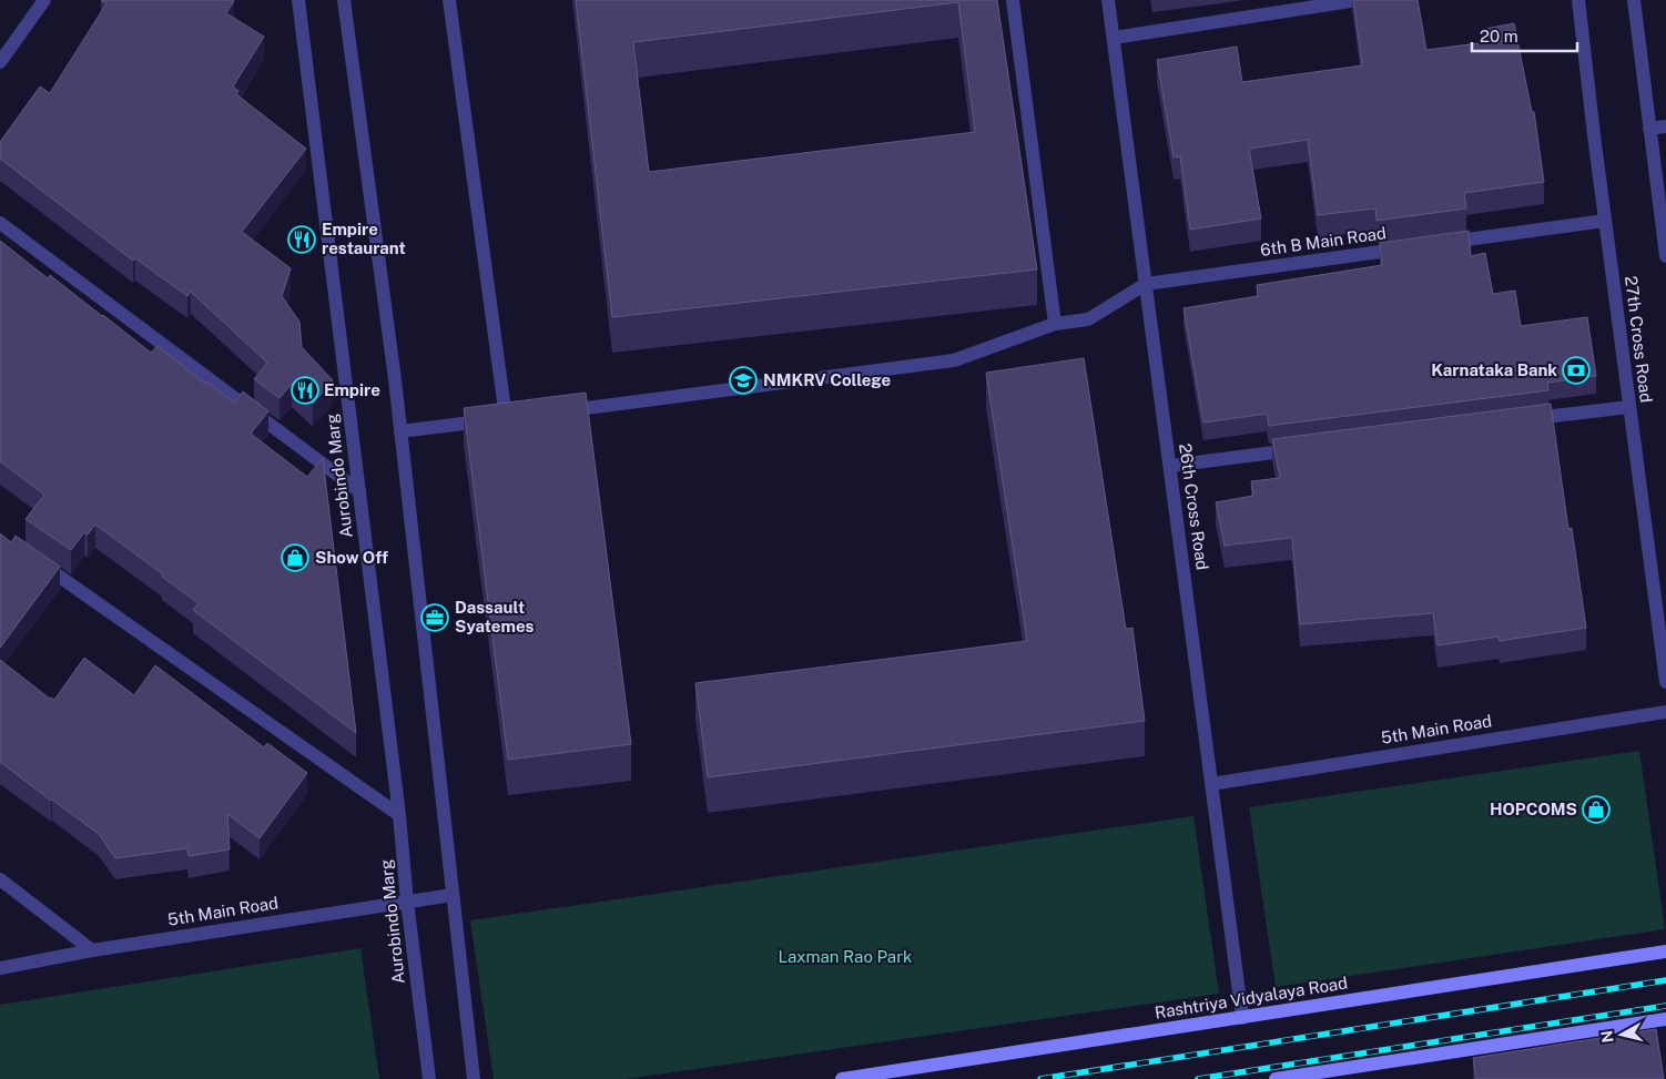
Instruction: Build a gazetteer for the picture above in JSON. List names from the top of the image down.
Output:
{
  "streets": {
    "main road": ["Rashtriya Vidyalaya Road"],
    "street": [
      "6th B Main Road",
      "27th Cross Road",
      "Aurobindo Marg",
      "26th Cross Road",
      "5th Main Road"
    ]
  },
  "crossings": [
    ["6th B Main Road", "26th Cross Road"],
    ["Aurobindo Marg", "5th Main Road"],
    ["26th Cross Road", "5th Main Road"],
    ["26th Cross Road", "Rashtriya Vidyalaya Road"]
  ],
  "parks": ["Laxman Rao Park"],
  "places": {
    "restaurant": ["Empire restaurant", "Empire"],
    "bank": ["Karnataka Bank"],
    "school or university": ["NMKRV College"],
    "shop": ["Show Off", "HOPCOMS"],
    "office": ["Dassault Syatemes"]
  },
  "scale_bar": "20 m",
  "north": "left"
}
